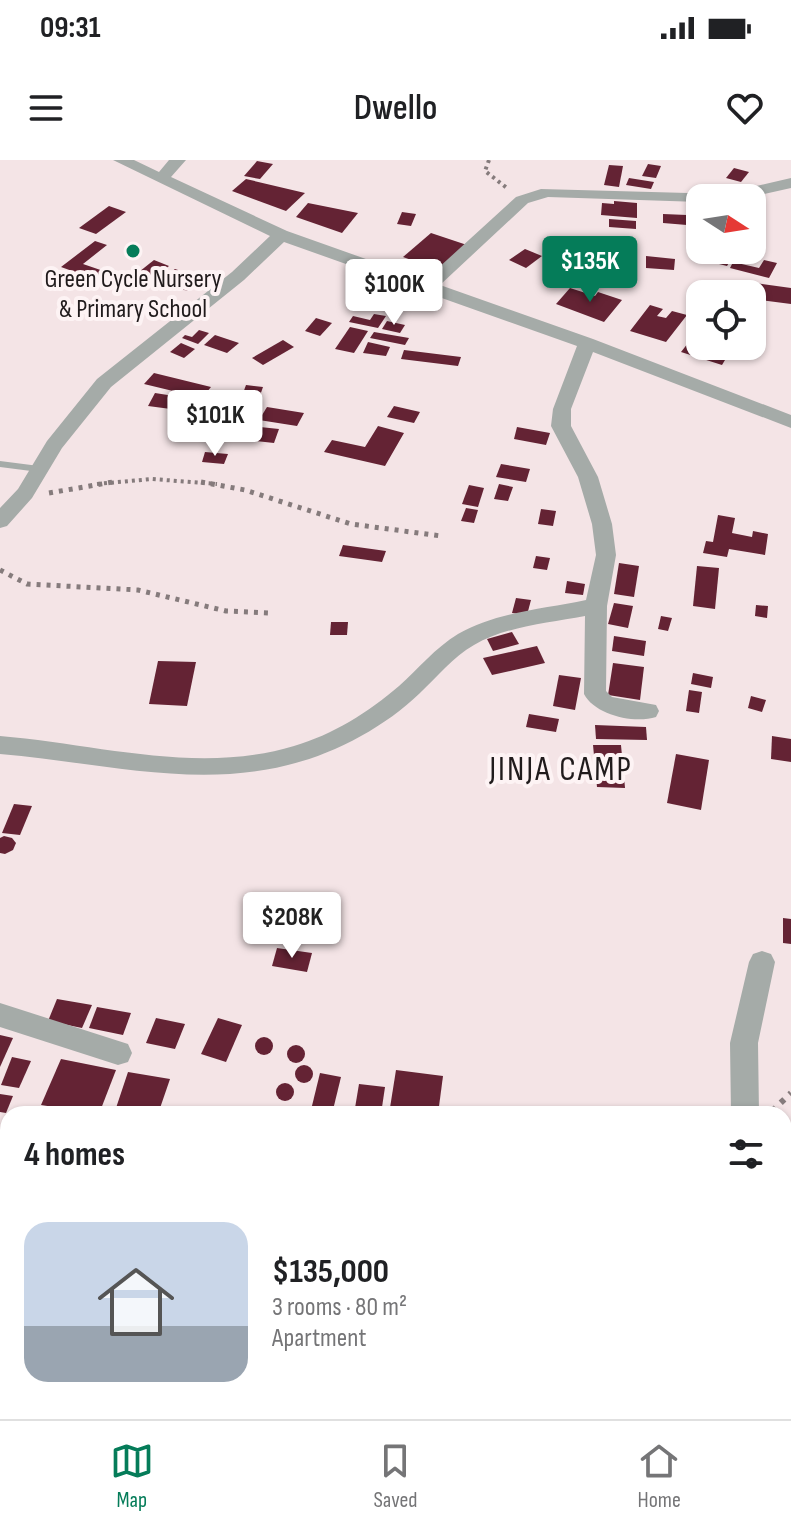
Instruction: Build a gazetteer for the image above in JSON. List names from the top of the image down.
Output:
{
  "districts": ["JINJA CAMP"],
  "places": ["Green Cycle Nursery & Primary School"],
  "north": "right",
  "page": {
    "status": "09:31",
    "header": "Dwello",
    "price": [
      "$135K",
      "$100K",
      "$101K",
      "$208K"
    ],
    "heading": "4 homes",
    "list": [
      {
        "name": "$135,000",
        "note": "3 rooms · 80 m² · Apartment"
      }
    ],
    "tabs": ["Map", "Saved", "Home"]
  }
}
